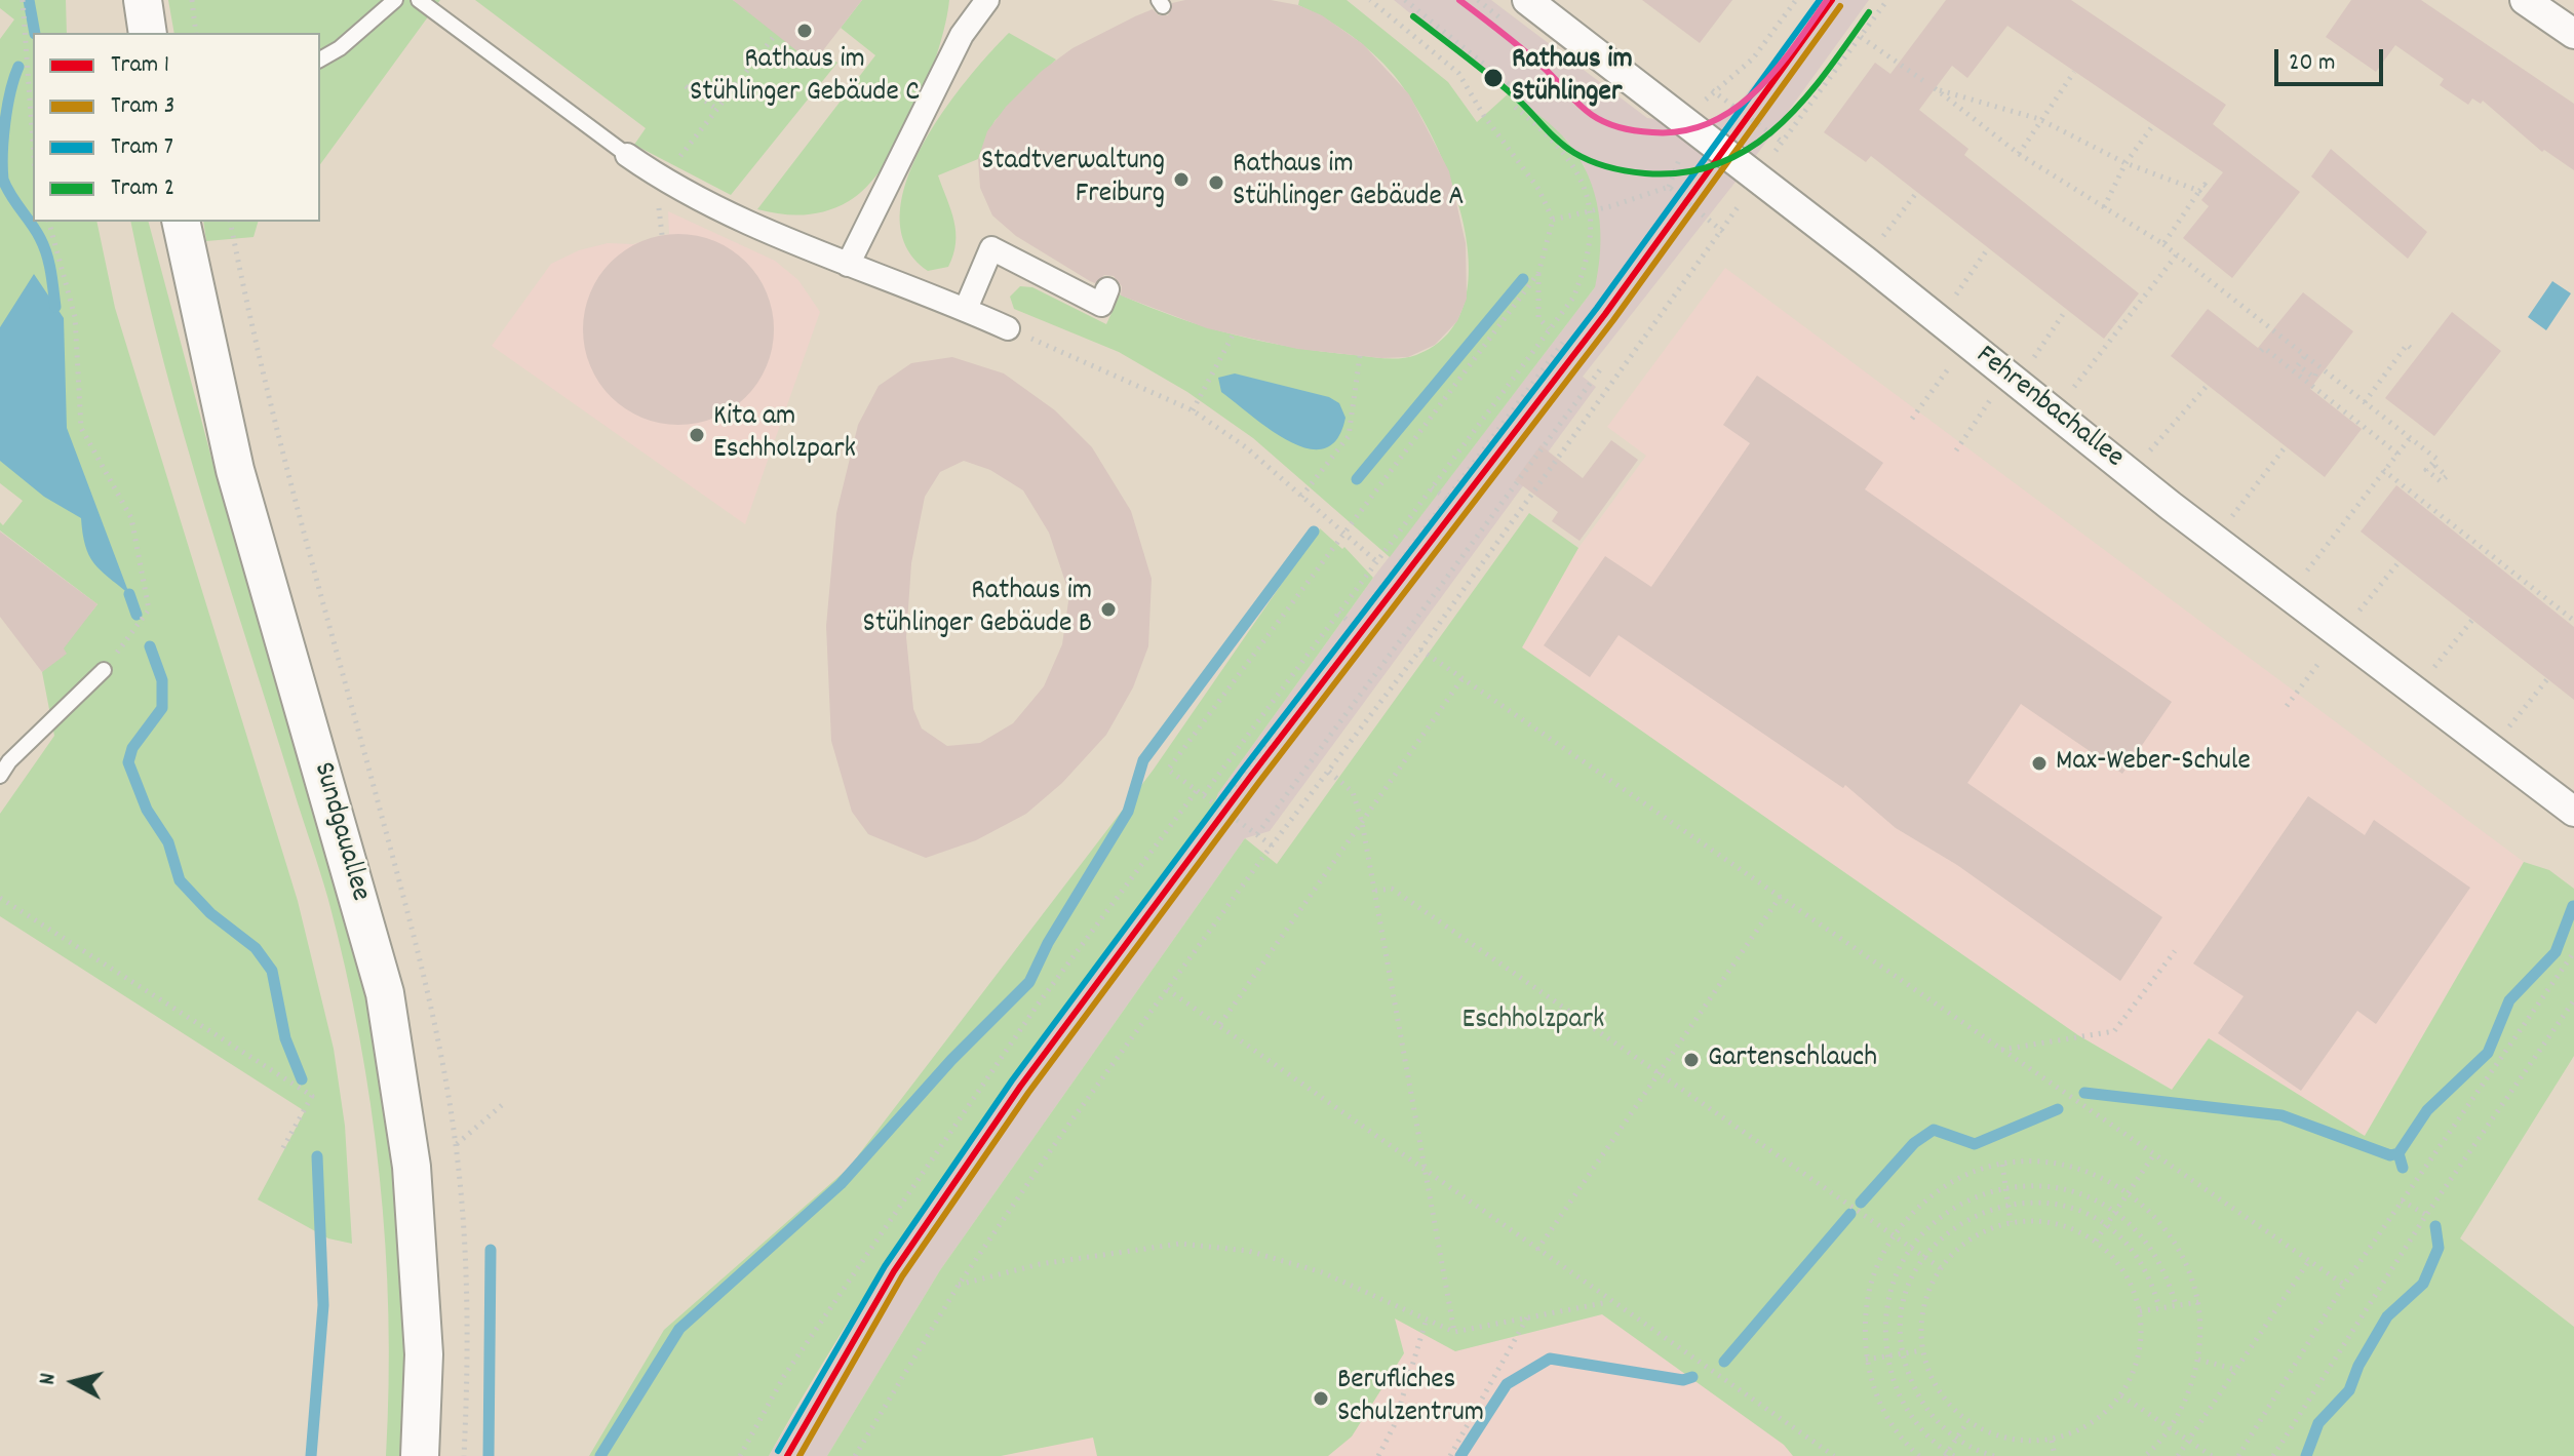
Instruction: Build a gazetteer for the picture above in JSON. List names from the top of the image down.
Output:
{
  "streets": {
    "street": ["Fehrenbachallee", "Sundgauallee"]
  },
  "parks": ["Eschholzpark"],
  "places": [
    "Rathaus im Stühlinger Gebäude C",
    "Rathaus im Stühlinger",
    "Stadtverwaltung Freiburg",
    "Rathaus im Stühlinger Gebäude A",
    "Kita am Eschholzpark",
    "Rathaus im Stühlinger Gebäude B",
    "Max-Weber-Schule",
    "Gartenschlauch",
    "Berufliches Schulzentrum"
  ],
  "lines": [
    "tram line 1",
    "tram line 7",
    "tram line 3",
    "tram line 2"
  ],
  "legend": [
    "Tram 1",
    "Tram 3",
    "Tram 7",
    "Tram 2"
  ],
  "scale_bar": "20 m",
  "north": "left"
}
